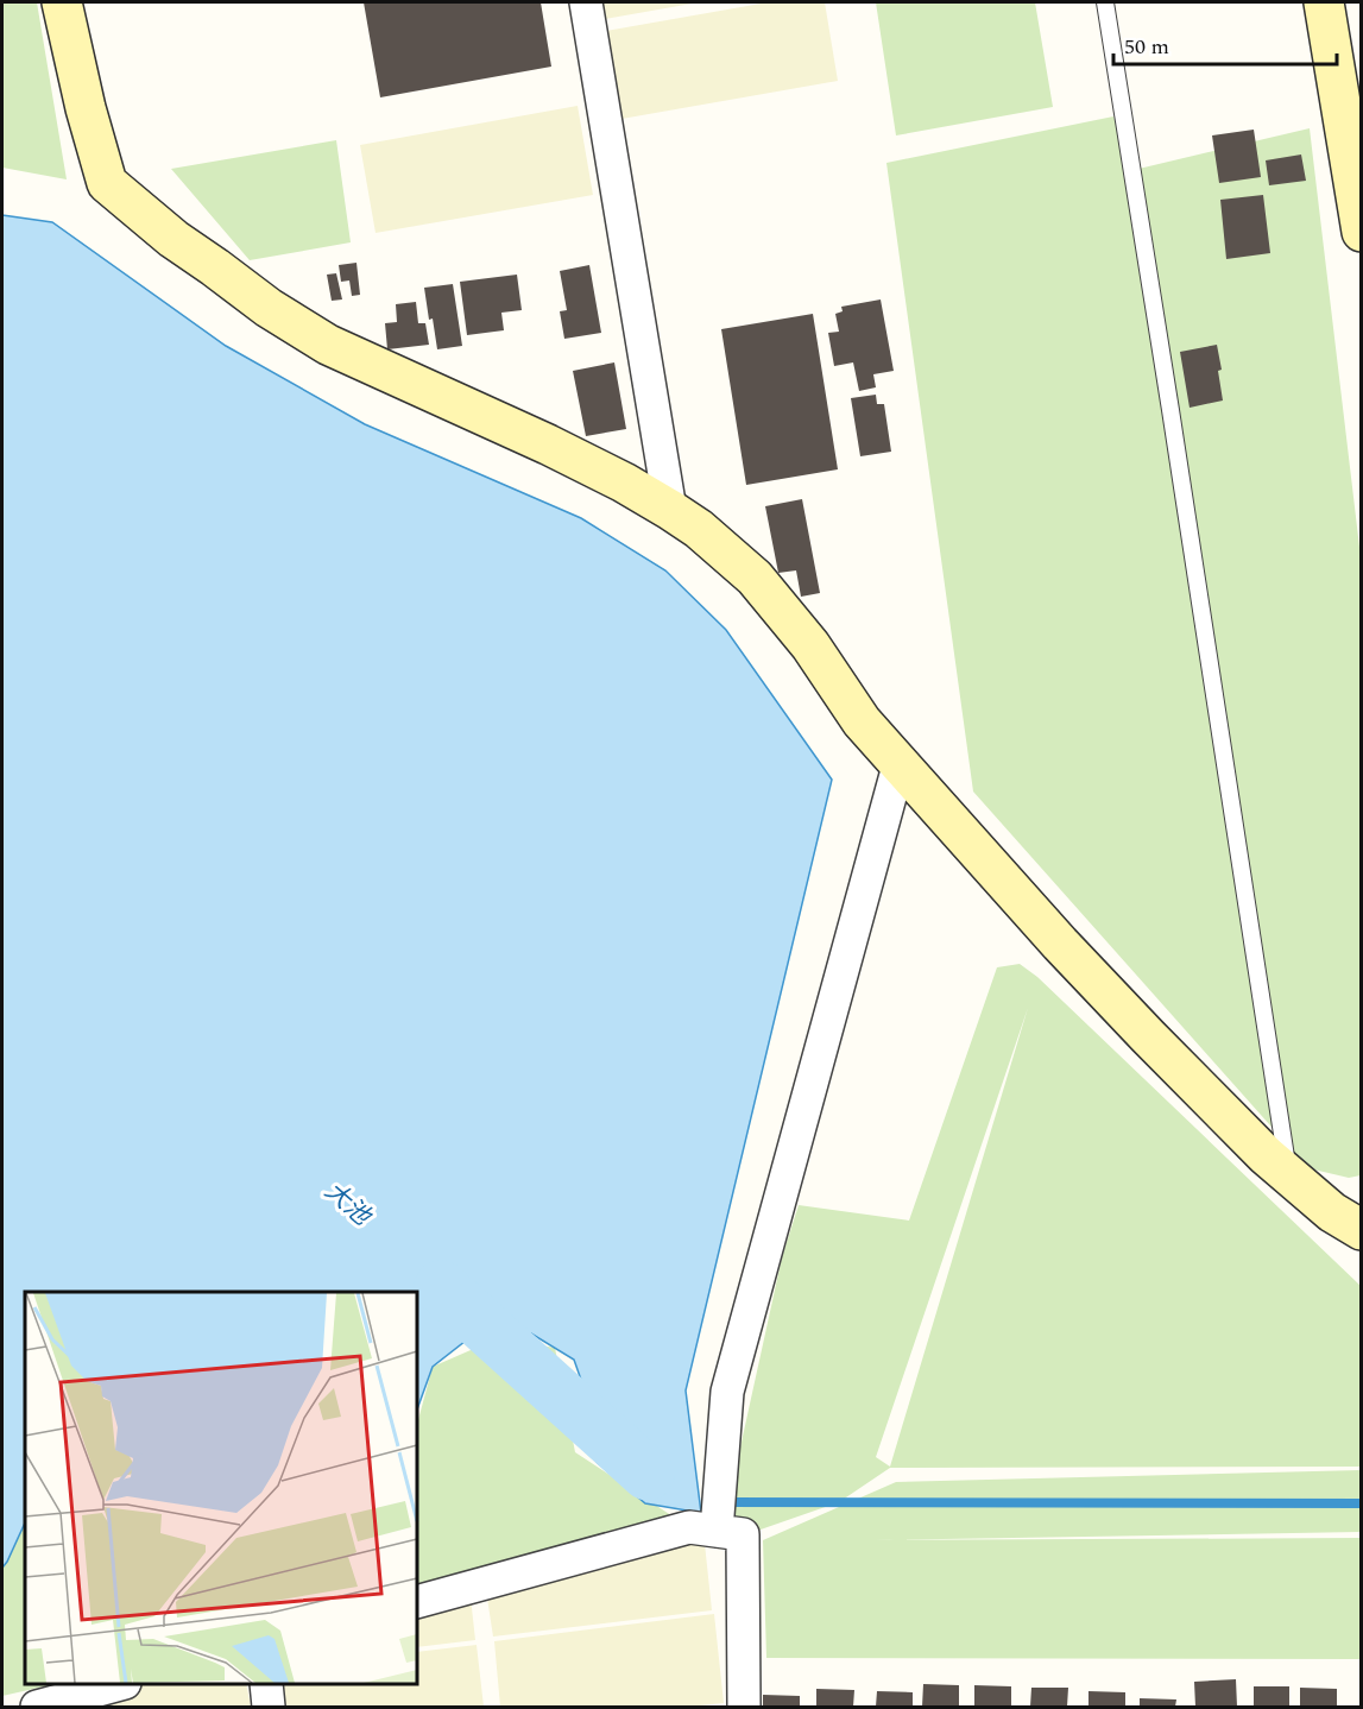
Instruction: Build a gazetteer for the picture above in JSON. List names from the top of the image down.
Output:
{
  "water": ["大池"],
  "scale_bar": "50 m"
}
